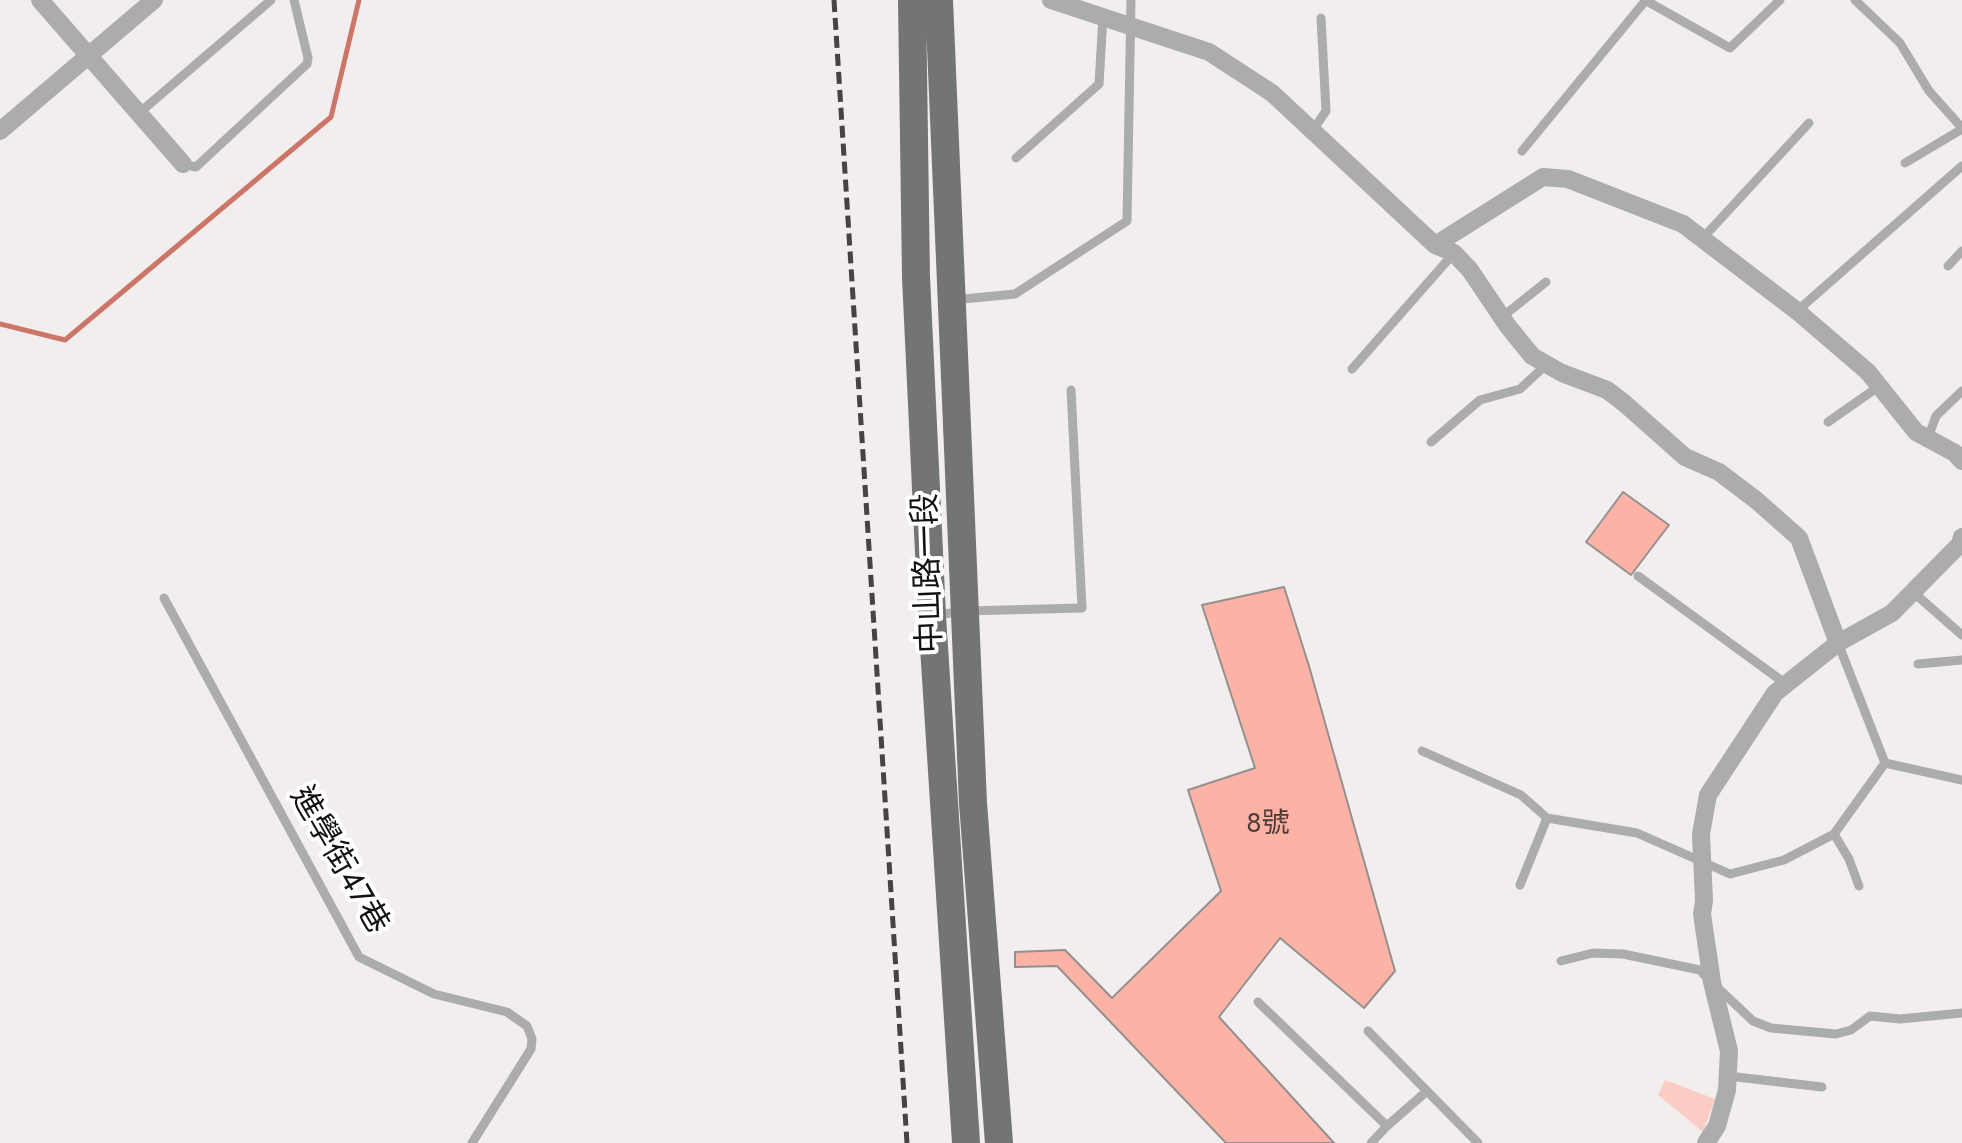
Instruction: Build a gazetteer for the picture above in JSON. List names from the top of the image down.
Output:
{
  "streets": {
    "main road": ["中山路一段"],
    "lane": ["進學街47巷"]
  },
  "house_numbers": ["8號"]
}
